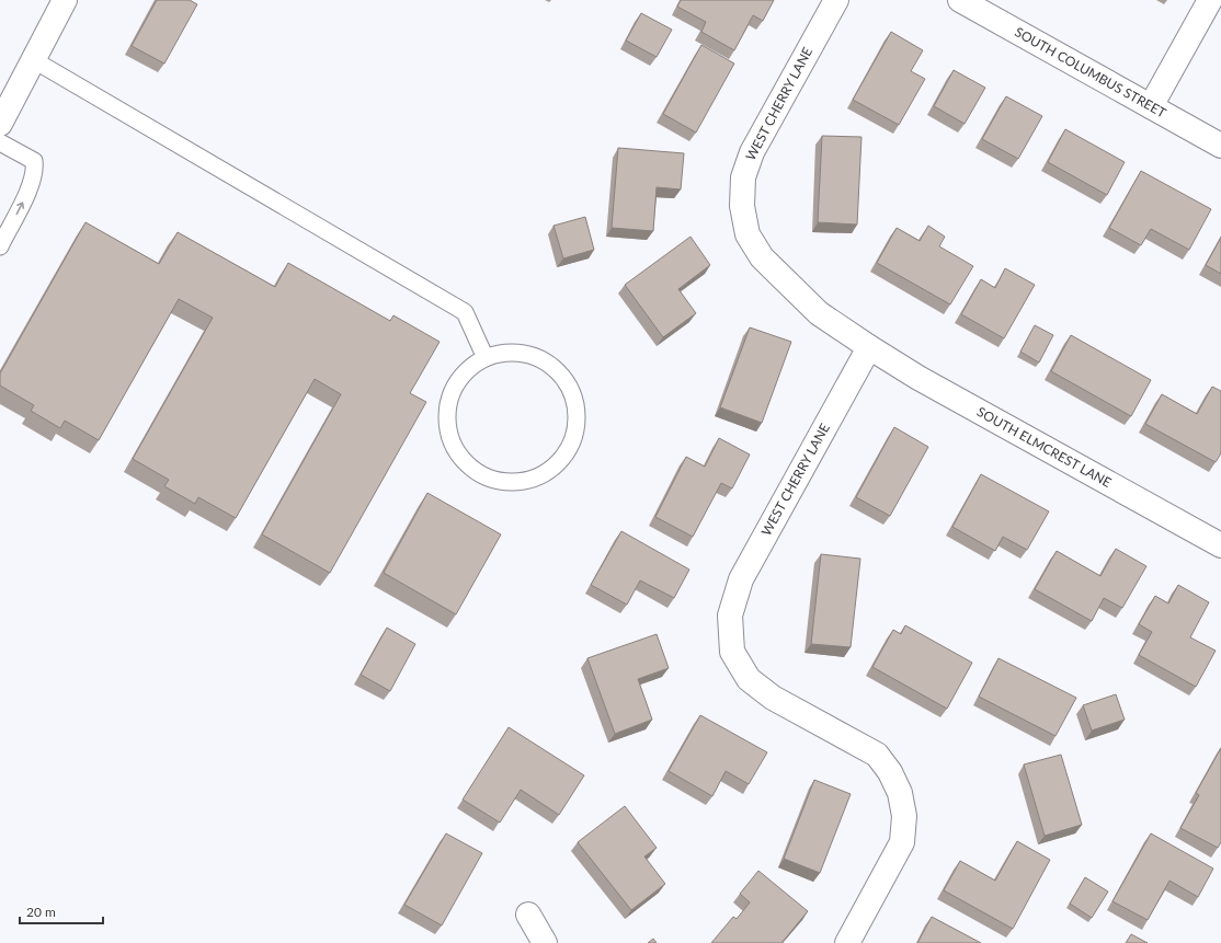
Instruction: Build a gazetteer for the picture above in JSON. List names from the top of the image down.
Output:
{
  "streets": {
    "street": ["SOUTH COLUMBUS STREET", "WEST CHERRY LANE", "SOUTH ELMCREST LANE"]
  },
  "crossings": [
    ["WEST CHERRY LANE", "SOUTH ELMCREST LANE"]
  ],
  "scale_bar": "20 m"
}
